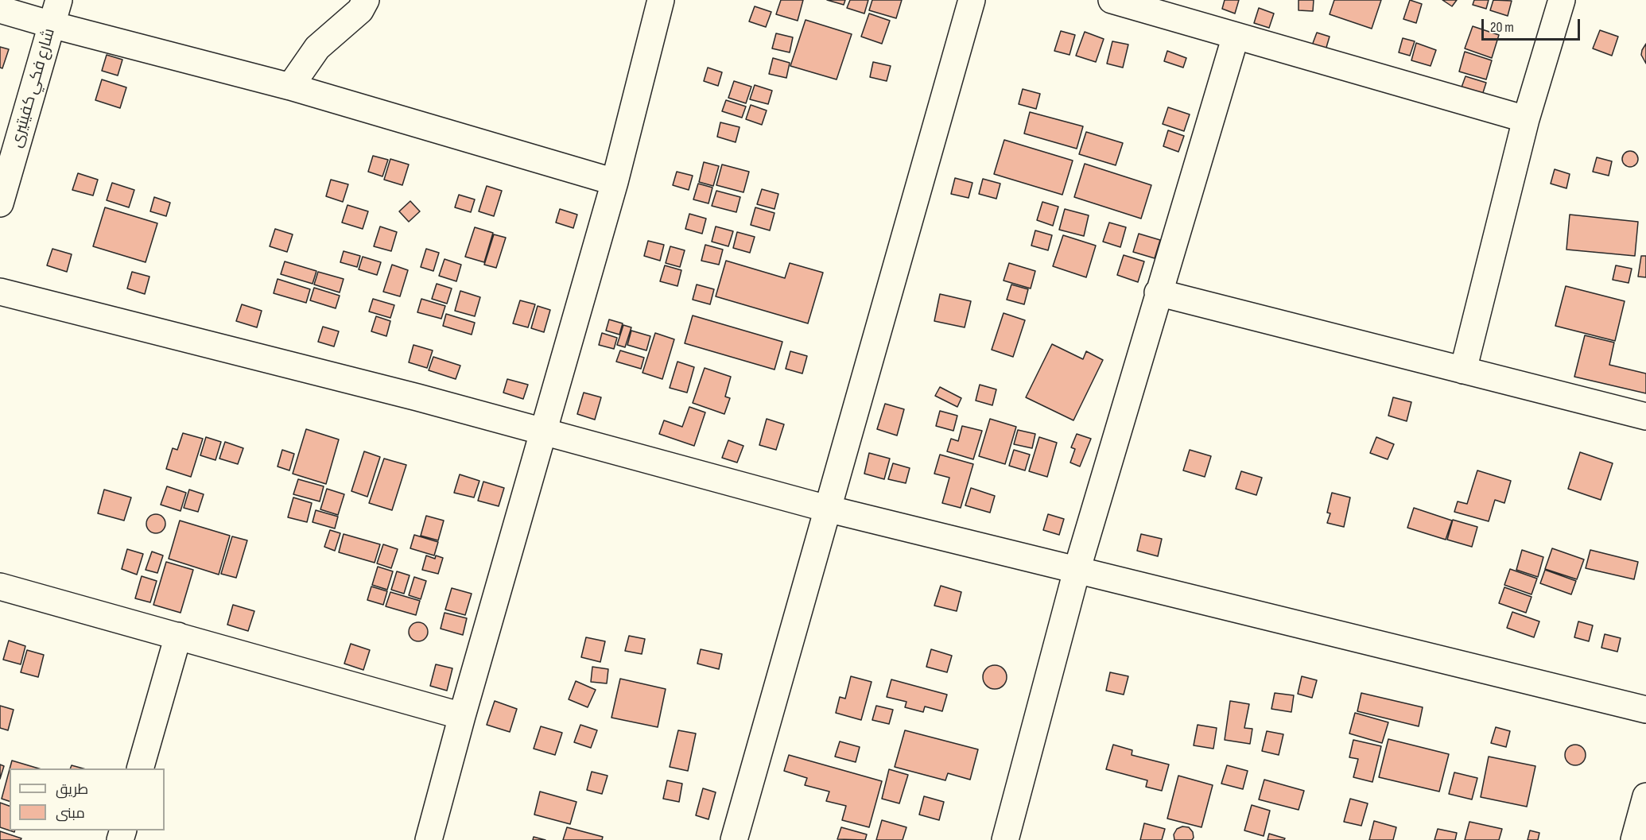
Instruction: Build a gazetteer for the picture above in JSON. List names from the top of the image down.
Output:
{
  "streets": {
    "street": ["شارع فكي كفيتيرى"]
  },
  "legend": ["طريق", "مبنى"],
  "scale_bar": "20 m"
}
